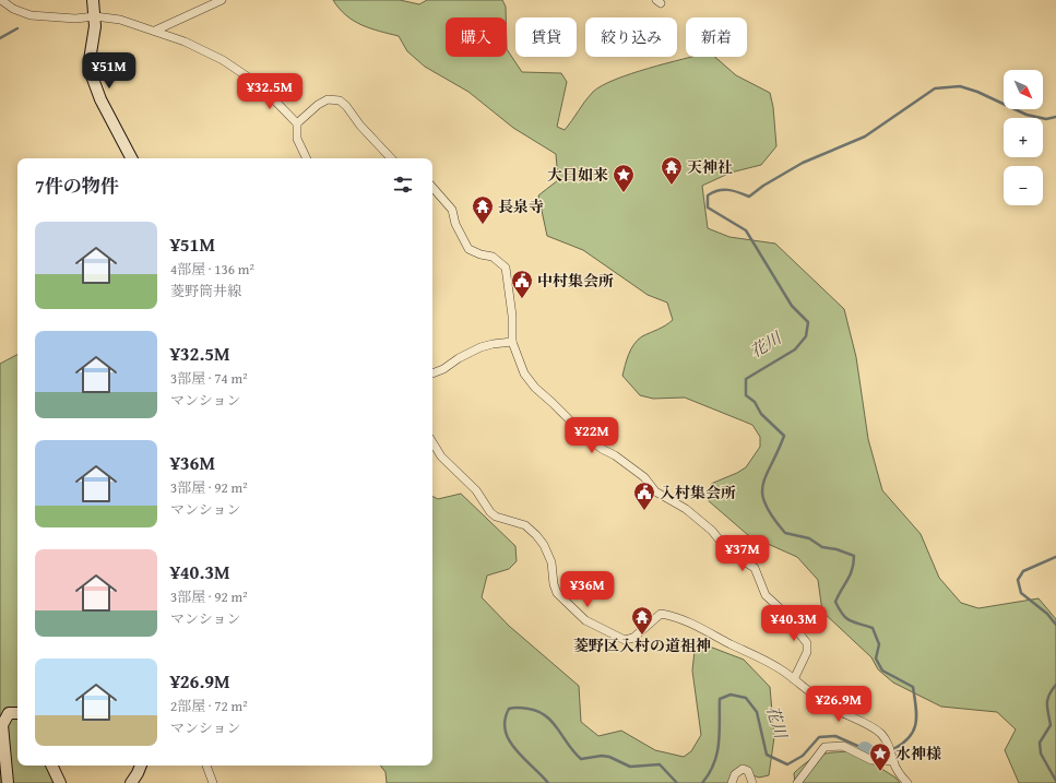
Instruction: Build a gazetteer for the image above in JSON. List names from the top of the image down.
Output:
{
  "water": ["花川"],
  "places": {
    "temple": ["天神社", "長泉寺", "菱野区入村の道祖神"],
    "place": ["大日如来", "水神様"],
    "public building": ["中村集会所", "入村集会所"]
  },
  "north": "bottom right",
  "page": {
    "chip": [
      "購入",
      "賃貸",
      "絞り込み",
      "新着"
    ],
    "price": [
      "¥51M",
      "¥32.5M",
      "¥22M",
      "¥37M",
      "¥36M",
      "¥40.3M",
      "¥26.9M"
    ],
    "map_buttons": ["+", "−"],
    "heading": "7件の物件",
    "list": [
      {
        "name": "¥51M",
        "note": "4部屋 · 136 m² · 菱野筒井線"
      },
      {
        "name": "¥32.5M",
        "note": "3部屋 · 74 m² · マンション"
      },
      {
        "name": "¥36M",
        "note": "3部屋 · 92 m² · マンション"
      },
      {
        "name": "¥40.3M",
        "note": "3部屋 · 92 m² · マンション"
      },
      {
        "name": "¥26.9M",
        "note": "2部屋 · 72 m² · マンション"
      }
    ]
  }
}
